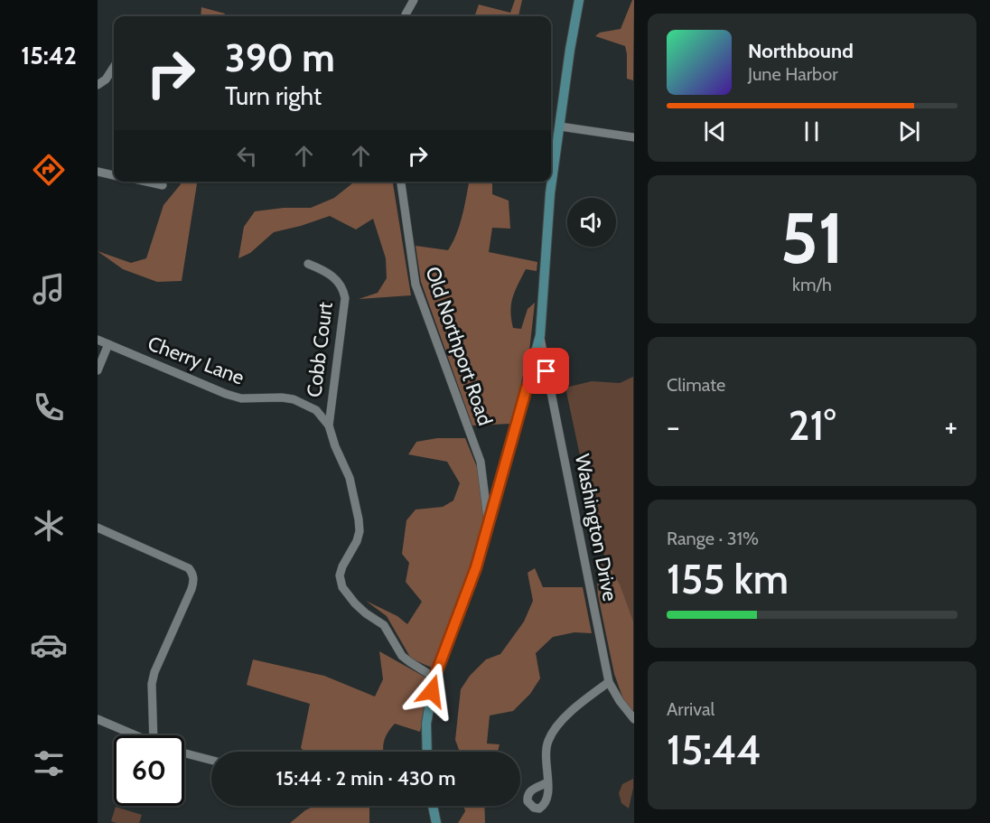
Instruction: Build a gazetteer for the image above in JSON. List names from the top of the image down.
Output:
{
  "streets": {
    "street": [
      "Old Northport Road",
      "Cobb Court",
      "Cherry Lane",
      "Washington Drive"
    ]
  },
  "crossings": [
    ["Cobb Court", "Cherry Lane"]
  ],
  "page": {
    "tabs": "15:42",
    "turn": ["390 m", "Turn right"],
    "song": ["Northbound", "June Harbor"],
    "tile": [
      ["51", "km/h"],
      "Climate",
      ["Range · 31%", "155 km"],
      ["Arrival", "15:44"]
    ],
    "heat": ["−", "21°", "+"],
    "limit": "60",
    "trip": "15:44 · 2 min · 430 m"
  }
}
